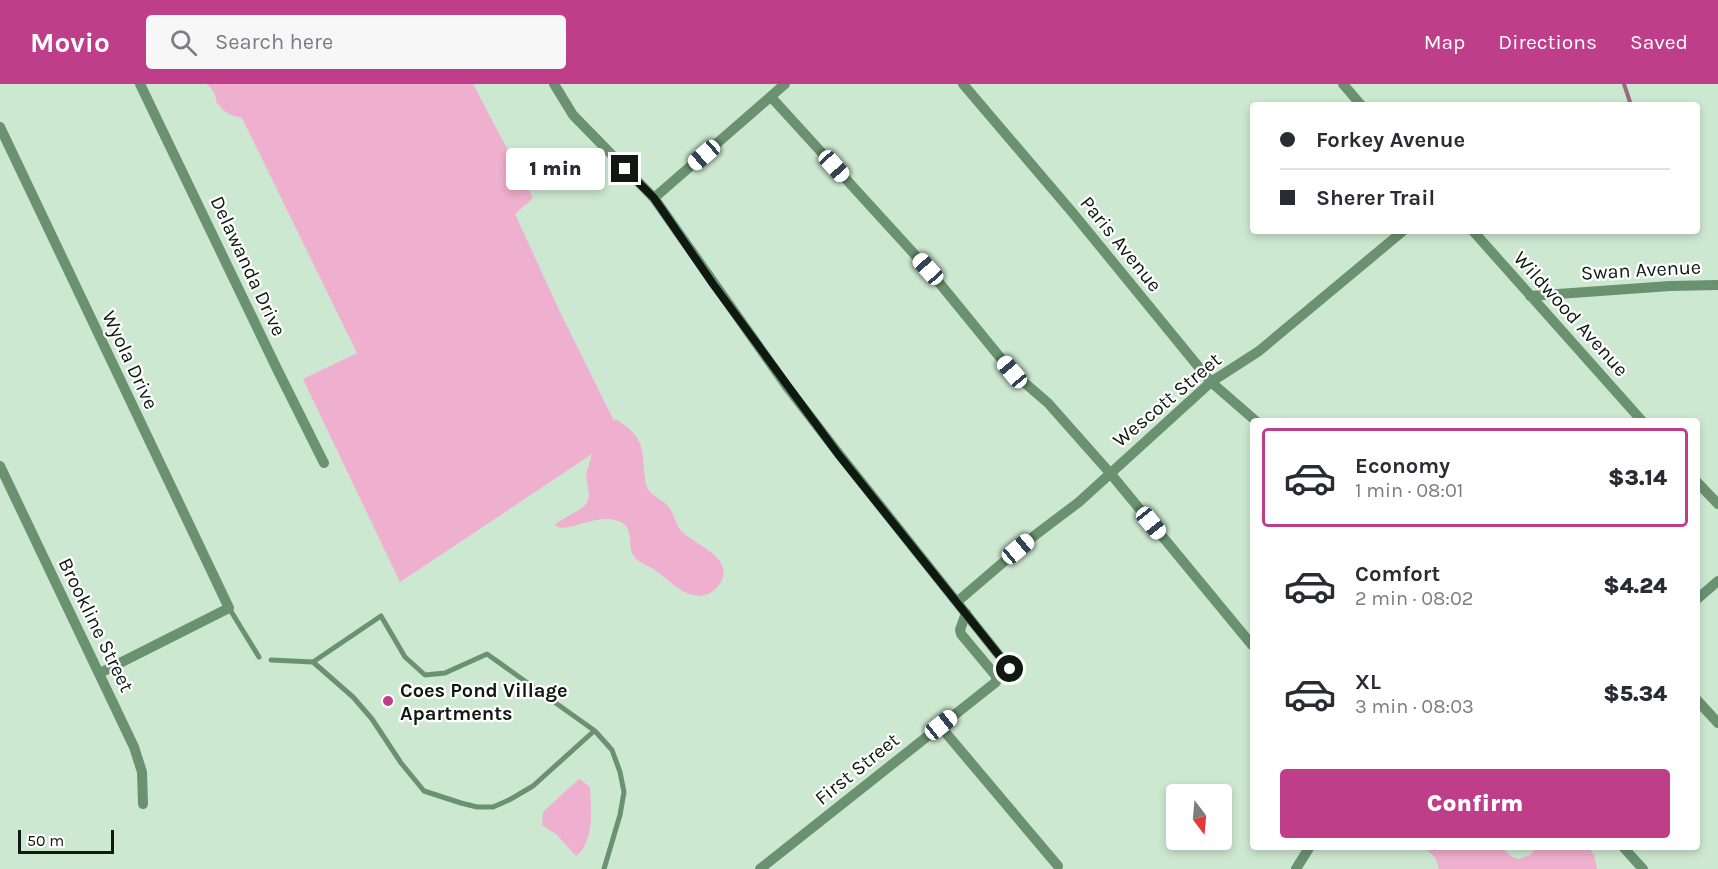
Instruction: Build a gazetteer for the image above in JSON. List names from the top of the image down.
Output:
{
  "streets": {
    "street": [
      "Paris Avenue",
      "Delawanda Drive",
      "Swan Avenue",
      "Wildwood Avenue",
      "Wyola Drive",
      "Wescott Street",
      "Brookline Street",
      "First Street"
    ]
  },
  "crossings": [
    ["Paris Avenue", "Wescott Street"],
    ["Swan Avenue", "Wildwood Avenue"]
  ],
  "places": ["Coes Pond Village Apartments"],
  "scale_bar": "50 m",
  "north": "bottom",
  "page": {
    "header": "Movio",
    "search": "Search here",
    "nav": ["Map", "Directions", "Saved"],
    "banner": ["Forkey Avenue", "Sherer Trail"],
    "bubble": "1 min",
    "list": [
      {
        "name": "Economy",
        "note": "1 min · 08:01",
        "value": "$3.14"
      },
      {
        "name": "Comfort",
        "note": "2 min · 08:02",
        "value": "$4.24"
      },
      {
        "name": "XL",
        "note": "3 min · 08:03",
        "value": "$5.34"
      }
    ],
    "buttons": "Confirm",
    "scale": "50 m"
  }
}
